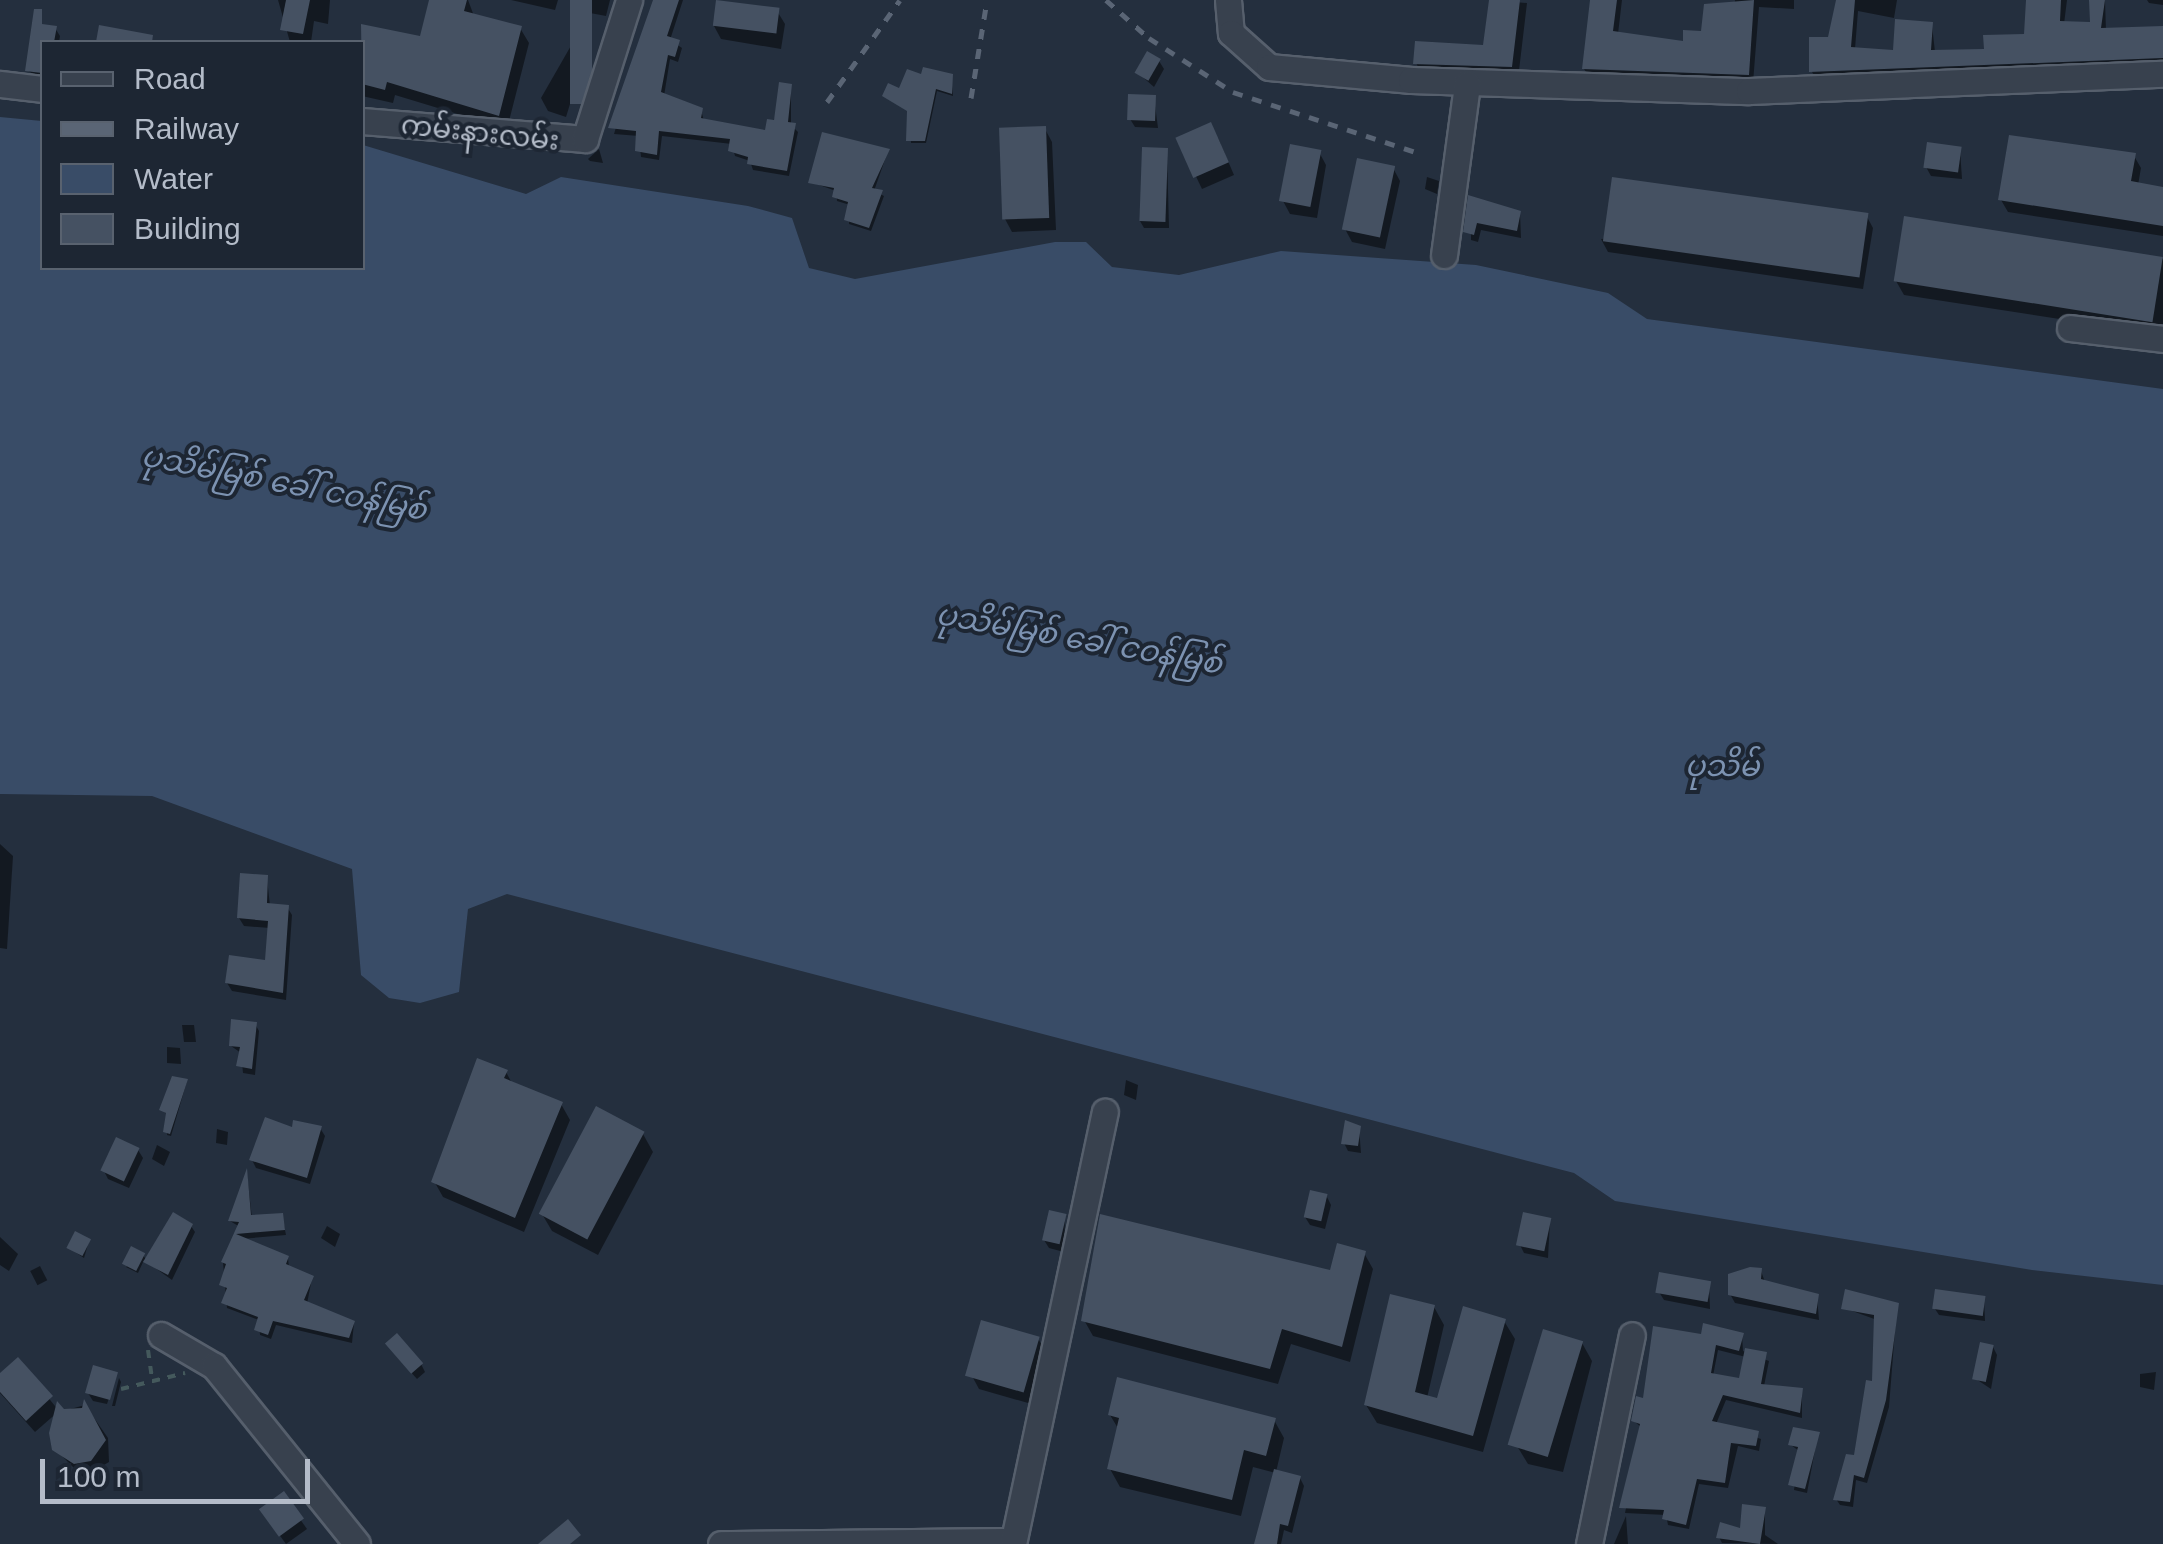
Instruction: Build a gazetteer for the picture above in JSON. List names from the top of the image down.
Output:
{
  "streets": {
    "street": ["ကမ်းနားလမ်း"]
  },
  "water": ["ပုသိမ်မြစ် ခေါ် ငဝန်မြစ်", "ပုသိမ်"],
  "legend": [
    "Road",
    "Railway",
    "Water",
    "Building"
  ],
  "scale_bar": "100 m"
}
